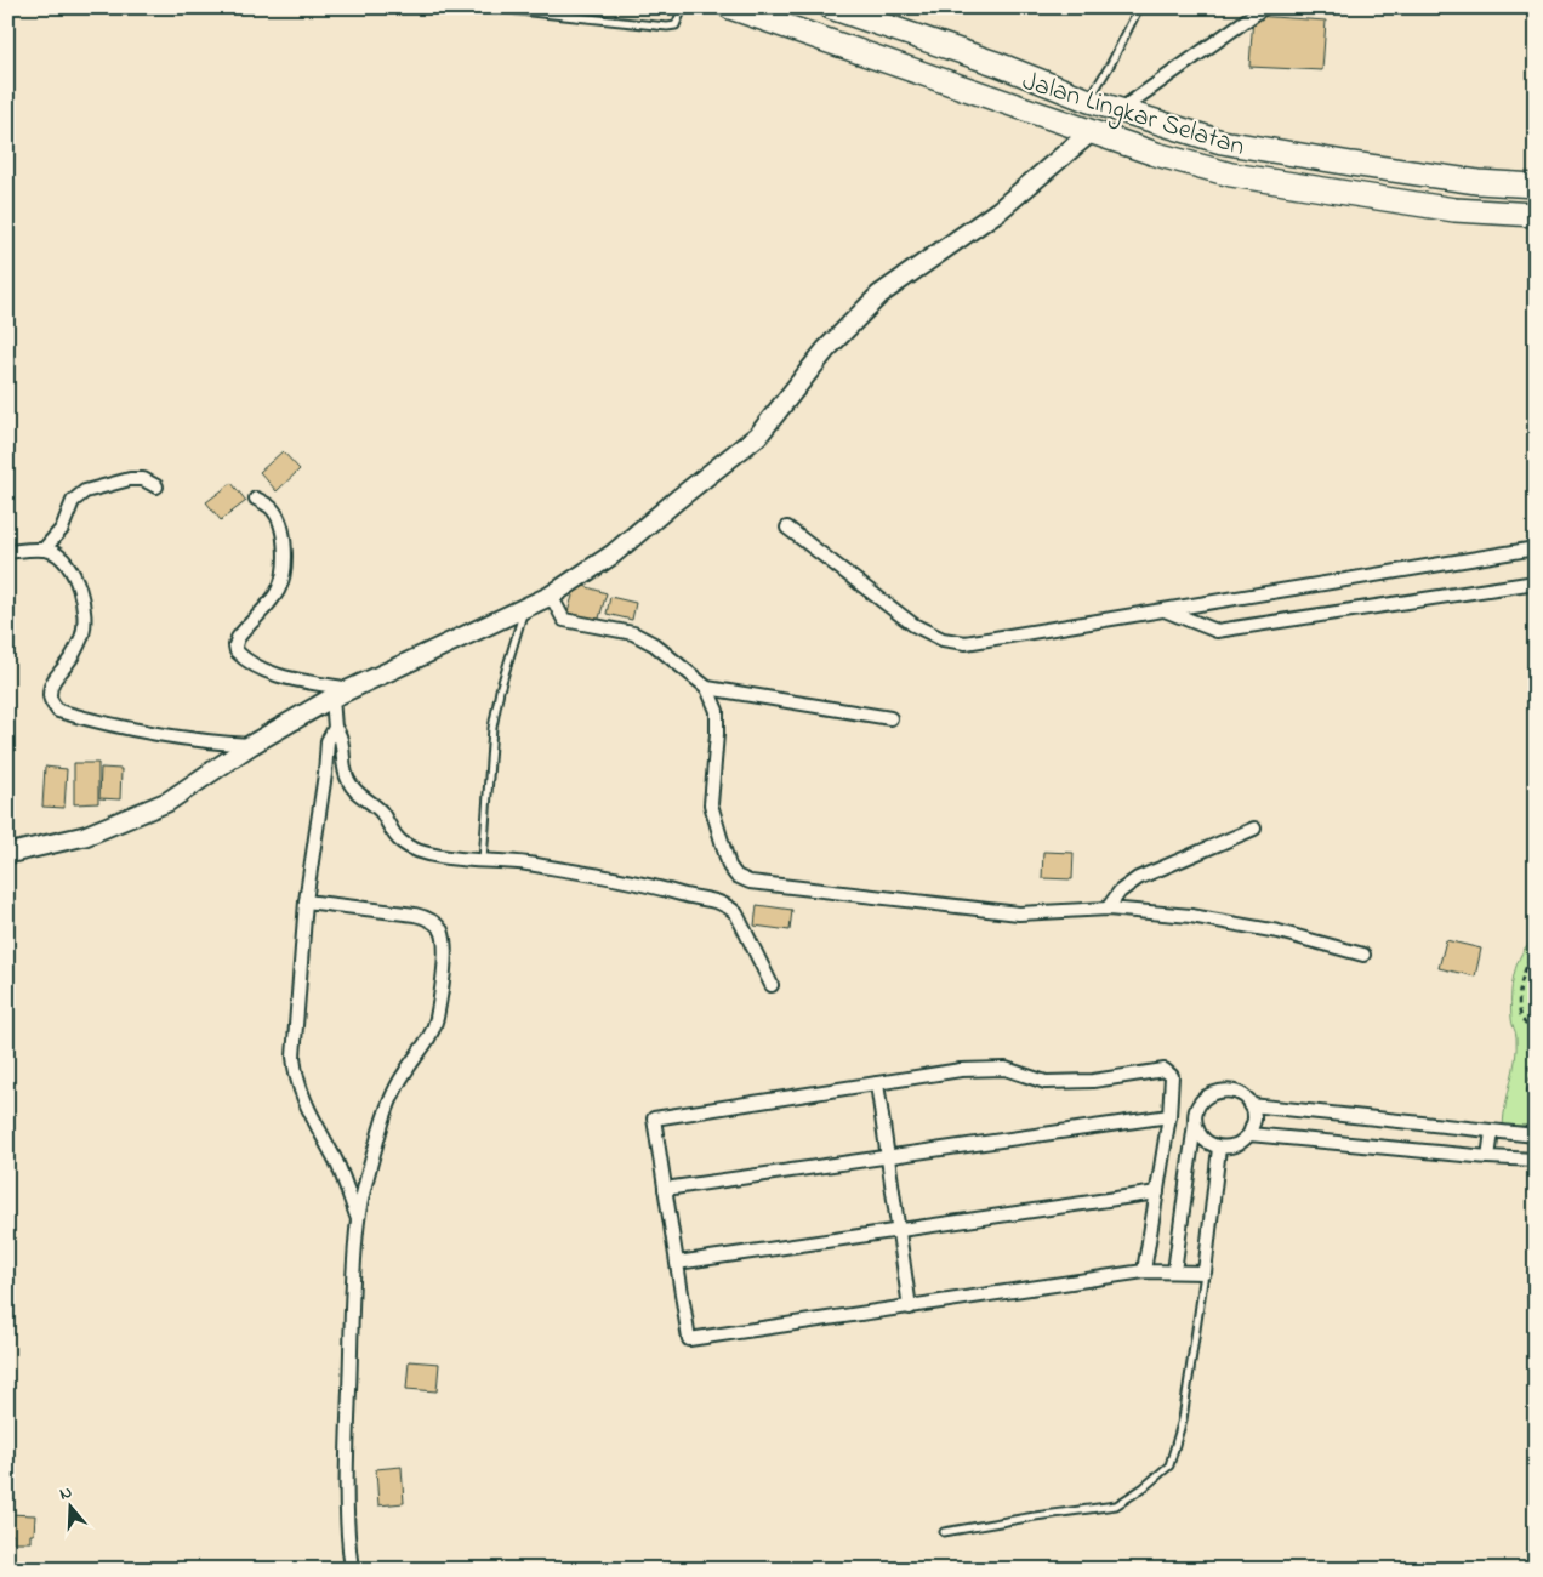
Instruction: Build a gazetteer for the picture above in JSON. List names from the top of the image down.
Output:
{
  "streets": {
    "highway": ["Jalan Lingkar Selatan"]
  },
  "north": "top"
}
